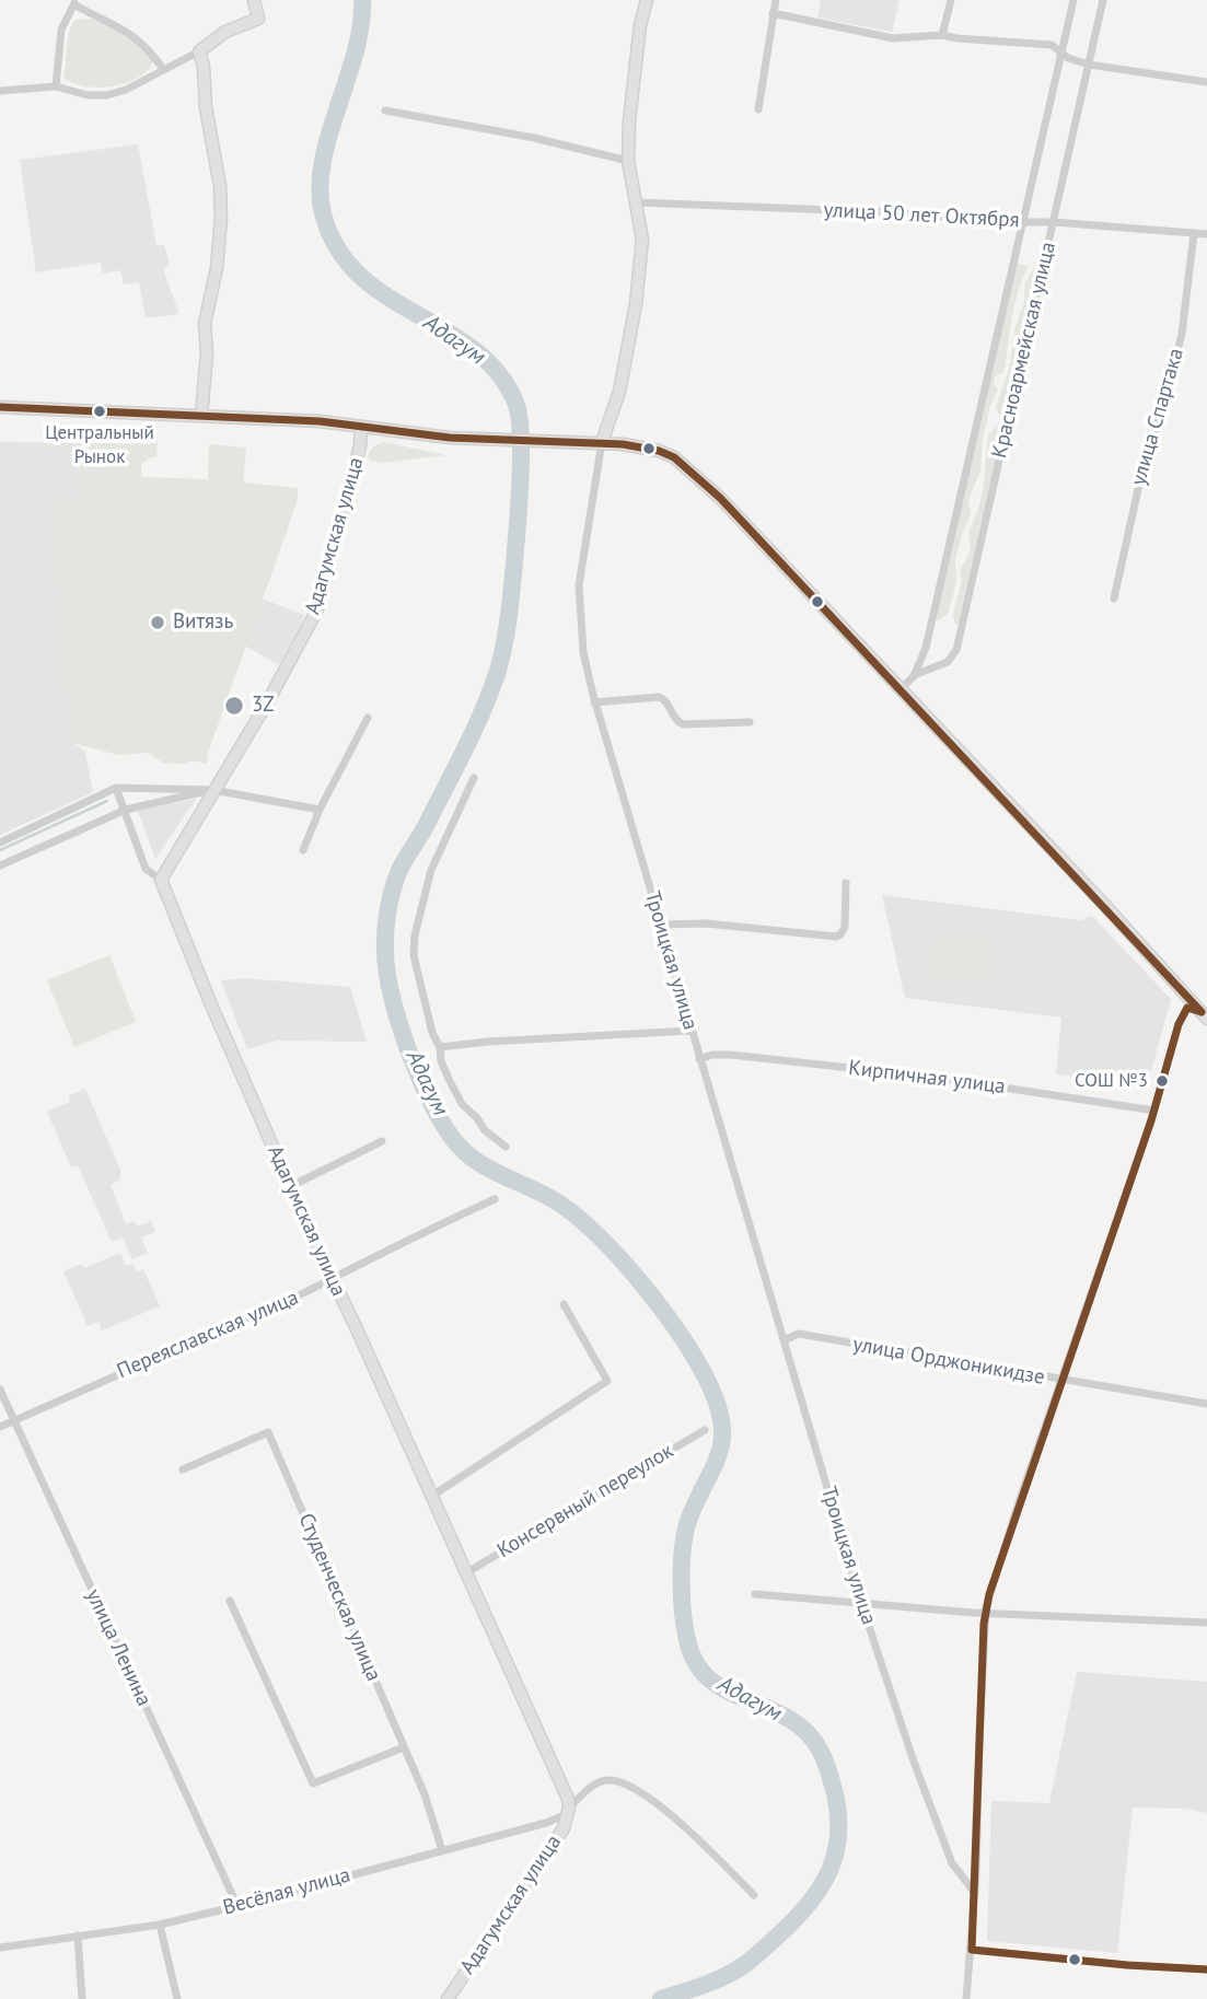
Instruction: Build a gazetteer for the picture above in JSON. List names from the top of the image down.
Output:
{
  "streets": {
    "main road": ["Адагумская улица", "Троицкая улица"],
    "street": [
      "улица 50 лет Октября",
      "Красноармейская улица",
      "улица Спартака",
      "Кирпичная улица",
      "Переяславская улица",
      "улица Орджоникидзе",
      "Консервный переулок",
      "Студенческая улица",
      "улица Ленина",
      "Весёлая улица"
    ]
  },
  "crossings": [
    ["улица 50 лет Октября", "Красноармейская улица"],
    ["улица 50 лет Октября", "улица Спартака"],
    ["улица 50 лет Октября", "Троицкая улица"],
    ["Адагумская улица", "Переяславская улица"],
    ["Адагумская улица", "Консервный переулок"],
    ["Адагумская улица", "Весёлая улица"],
    ["Троицкая улица", "Кирпичная улица"],
    ["Троицкая улица", "улица Орджоникидзе"],
    ["Переяславская улица", "улица Ленина"],
    ["Студенческая улица", "Весёлая улица"],
    ["улица Ленина", "Весёлая улица"]
  ],
  "water": ["Адагум"],
  "places": [
    "Центральный Рынок",
    "Витязь",
    "3Z",
    "СОШ №3"
  ]
}
